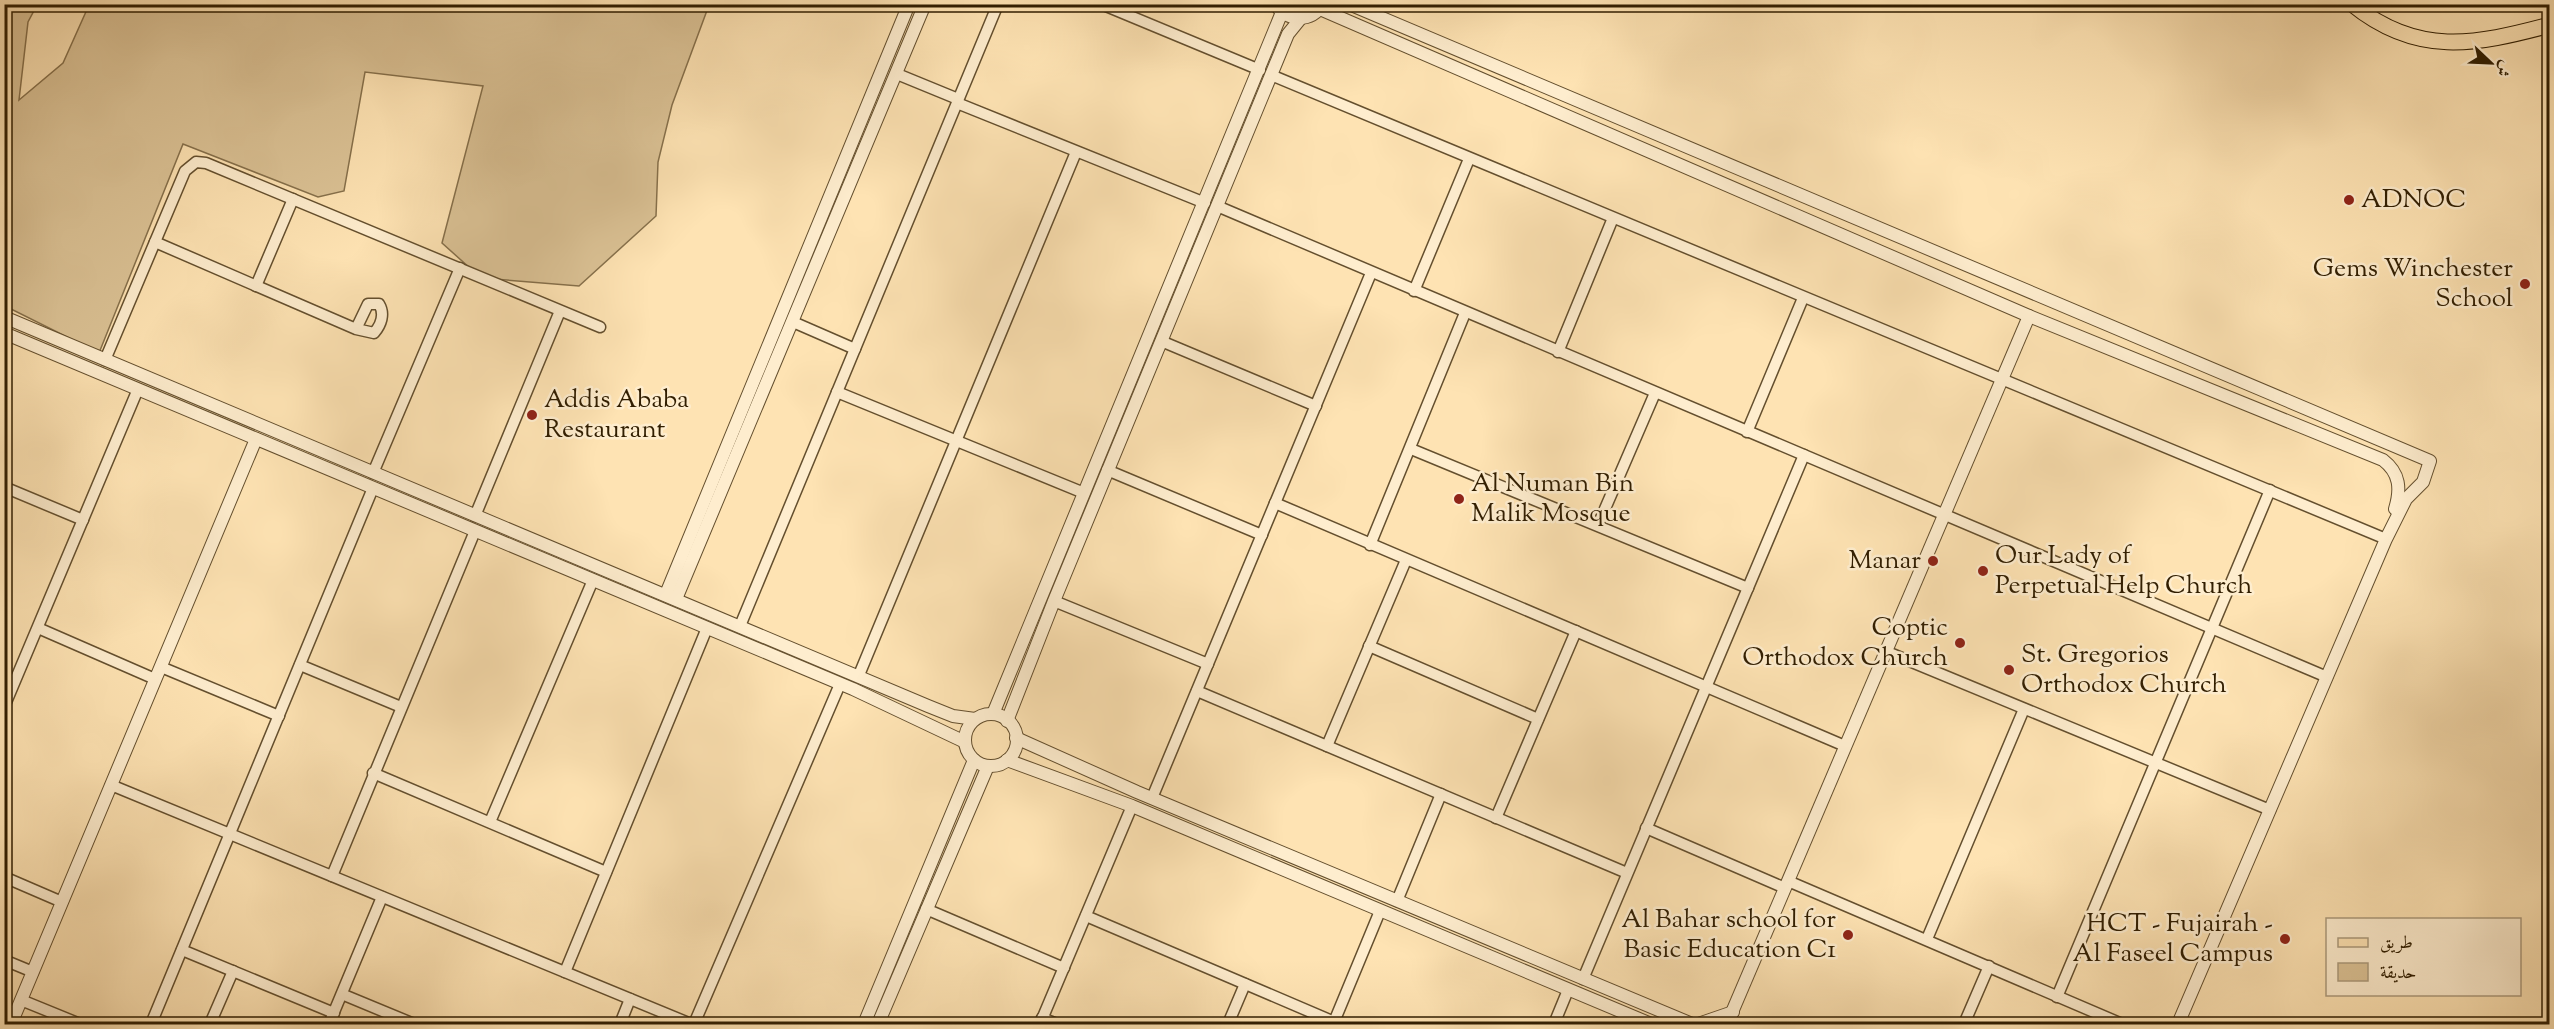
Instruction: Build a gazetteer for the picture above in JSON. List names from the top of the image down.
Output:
{
  "places": [
    "ADNOC",
    "Gems Winchester School",
    "Addis Ababa Restaurant",
    "Al Numan Bin Malik Mosque",
    "Manar",
    "Our Lady of Perpetual Help Church",
    "Coptic Orthodox Church",
    "St. Gregorios Orthodox Church",
    "Al Bahar school for Basic Education C1",
    "HCT - Fujairah - Al Faseel Campus"
  ],
  "legend": ["طريق", "حديقة"],
  "north": "bottom right"
}
